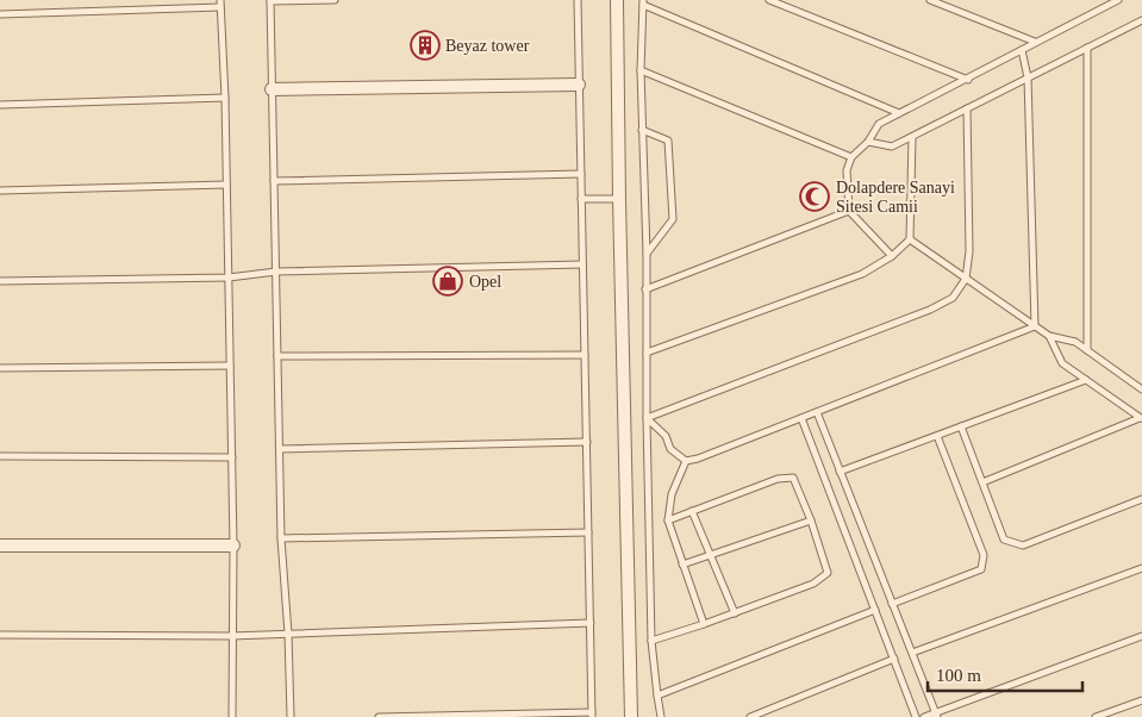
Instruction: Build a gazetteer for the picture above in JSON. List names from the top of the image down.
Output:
{
  "places": {
    "building": ["Beyaz tower"],
    "mosque": ["Dolapdere Sanayi Sitesi Camii"],
    "shop": ["Opel"]
  },
  "scale_bar": "100 m"
}
